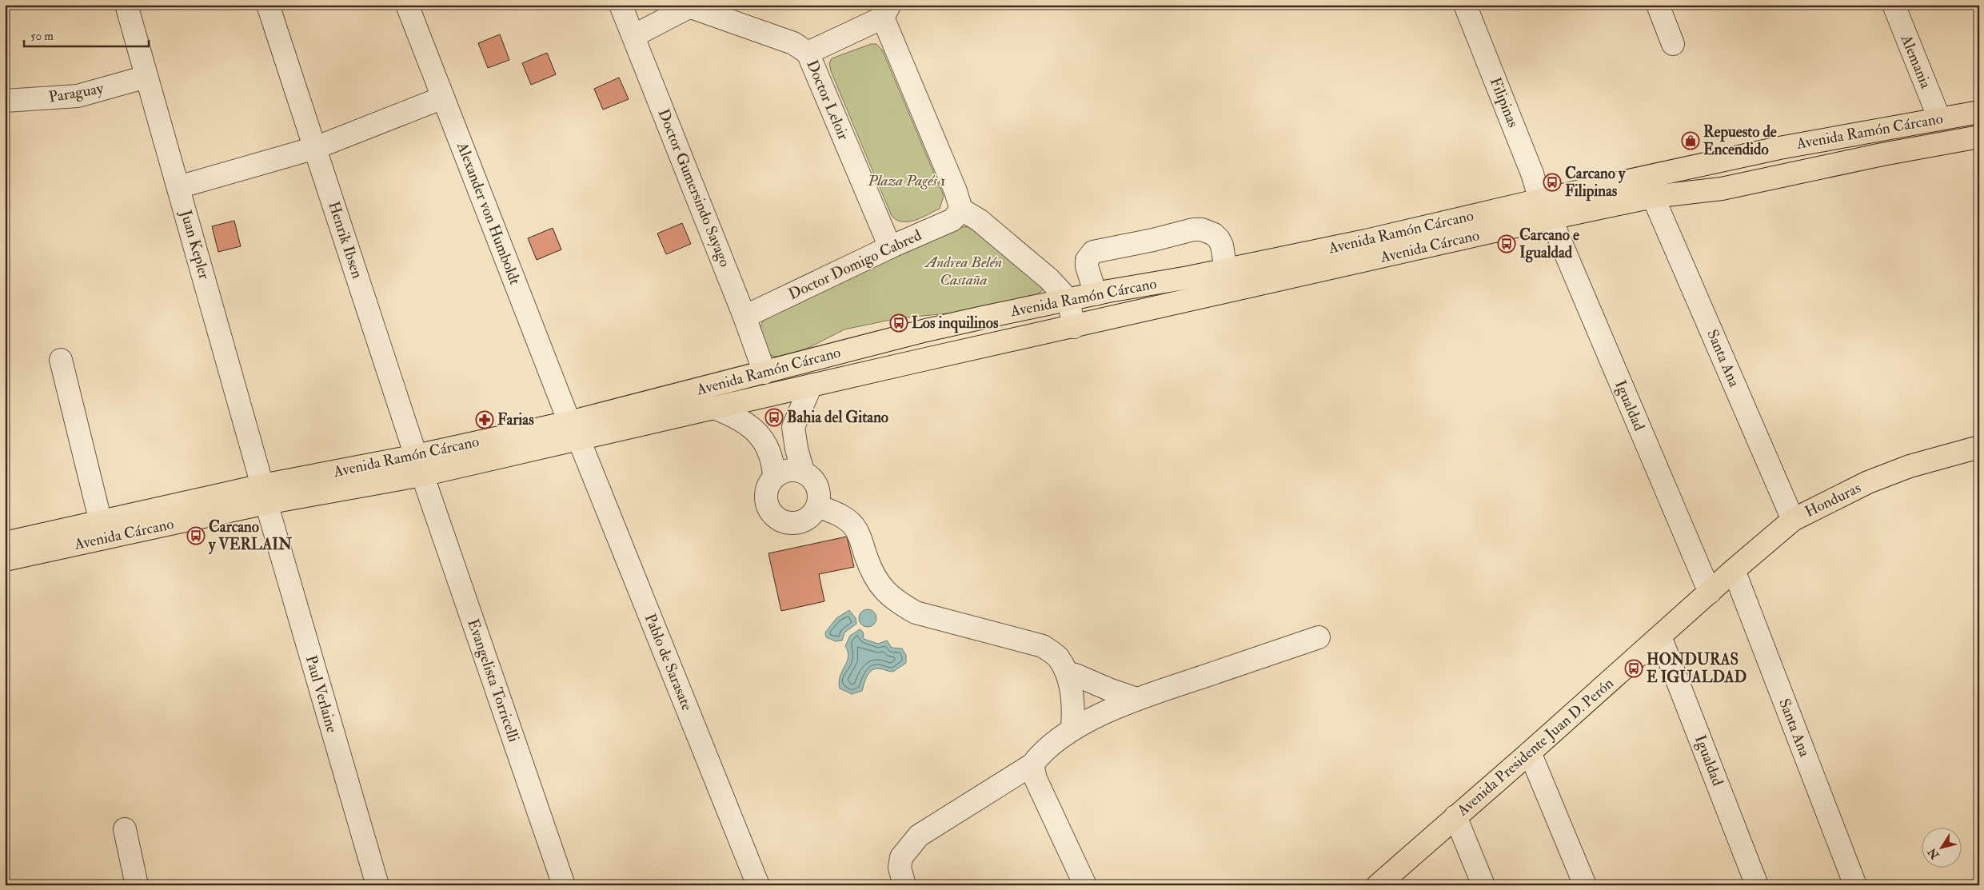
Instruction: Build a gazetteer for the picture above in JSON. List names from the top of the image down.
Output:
{
  "streets": {
    "main road": [
      "Avenida Ramón Cárcano",
      "Avenida Cárcano",
      "Honduras",
      "Avenida Presidente Juan D. Perón"
    ],
    "street": [
      "Alemania",
      "Paraguay",
      "Doctor Leloir",
      "Filipinas",
      "Doctor Gumersindo Sayago",
      "Alexander von Humboldt",
      "Henrik Ibsen",
      "Juan Kepler",
      "Doctor Domigo Cabred",
      "Santa Ana",
      "Igualdad",
      "Pablo de Sarasate",
      "Evangelista Torricelli",
      "Paul Verlaine"
    ]
  },
  "crossings": [
    ["Alemania", "Avenida Ramón Cárcano"],
    ["Paraguay", "Juan Kepler"],
    ["Doctor Leloir", "Doctor Domigo Cabred"],
    ["Filipinas", "Avenida Ramón Cárcano"],
    ["Avenida Ramón Cárcano", "Doctor Gumersindo Sayago"],
    ["Avenida Ramón Cárcano", "Alexander von Humboldt"],
    ["Avenida Ramón Cárcano", "Henrik Ibsen"],
    ["Avenida Ramón Cárcano", "Juan Kepler"],
    ["Avenida Ramón Cárcano", "Avenida Cárcano"],
    ["Avenida Ramón Cárcano", "Santa Ana"],
    ["Avenida Ramón Cárcano", "Pablo de Sarasate"],
    ["Avenida Ramón Cárcano", "Evangelista Torricelli"],
    ["Avenida Ramón Cárcano", "Paul Verlaine"],
    ["Doctor Gumersindo Sayago", "Doctor Domigo Cabred"],
    ["Alexander von Humboldt", "Pablo de Sarasate"],
    ["Henrik Ibsen", "Evangelista Torricelli"],
    ["Juan Kepler", "Avenida Cárcano"],
    ["Juan Kepler", "Paul Verlaine"],
    ["Avenida Cárcano", "Santa Ana"],
    ["Avenida Cárcano", "Igualdad"],
    ["Avenida Cárcano", "Paul Verlaine"],
    ["Santa Ana", "Honduras"],
    ["Igualdad", "Honduras"],
    ["Igualdad", "Avenida Presidente Juan D. Perón"],
    ["Honduras", "Avenida Presidente Juan D. Perón"]
  ],
  "parks": ["Plaza Pagés 1", "Andrea Belén Castaña"],
  "places": {
    "shop": ["Repuesto de Encendido"],
    "bus stop": [
      "Carcano y Filipinas",
      "Carcano e Igualdad",
      "Los inquilinos",
      "Bahia del Gitano",
      "Carcano y VERLAIN",
      "HONDURAS E IGUALDAD"
    ],
    "pharmacy": ["Farias"]
  },
  "scale_bar": "50 m",
  "north": "bottom left"
}
